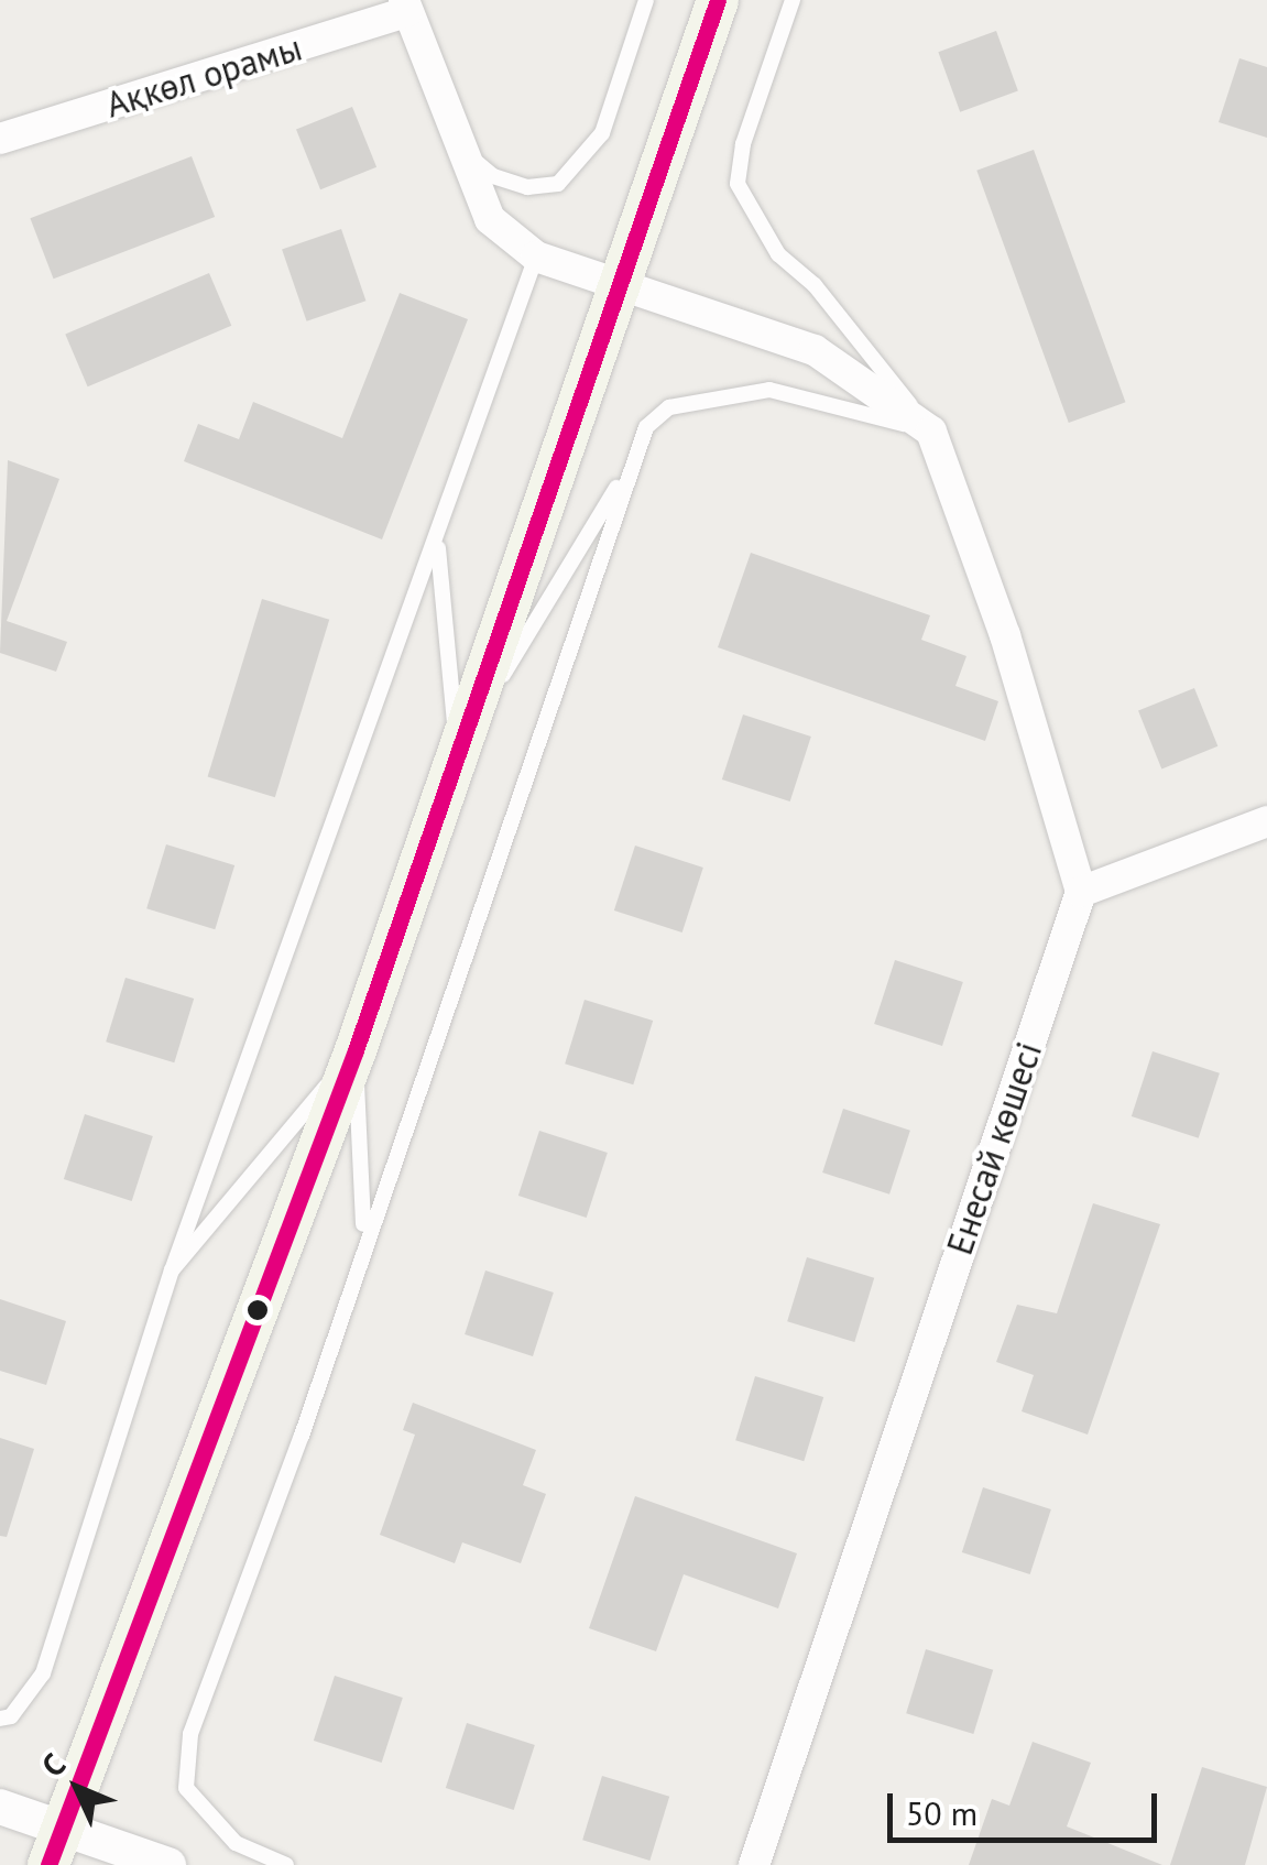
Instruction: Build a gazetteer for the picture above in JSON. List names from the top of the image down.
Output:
{
  "streets": {
    "street": ["Ақкөл орамы", "Енесай көшесі"]
  },
  "scale_bar": "50 m",
  "north": "top left"
}
